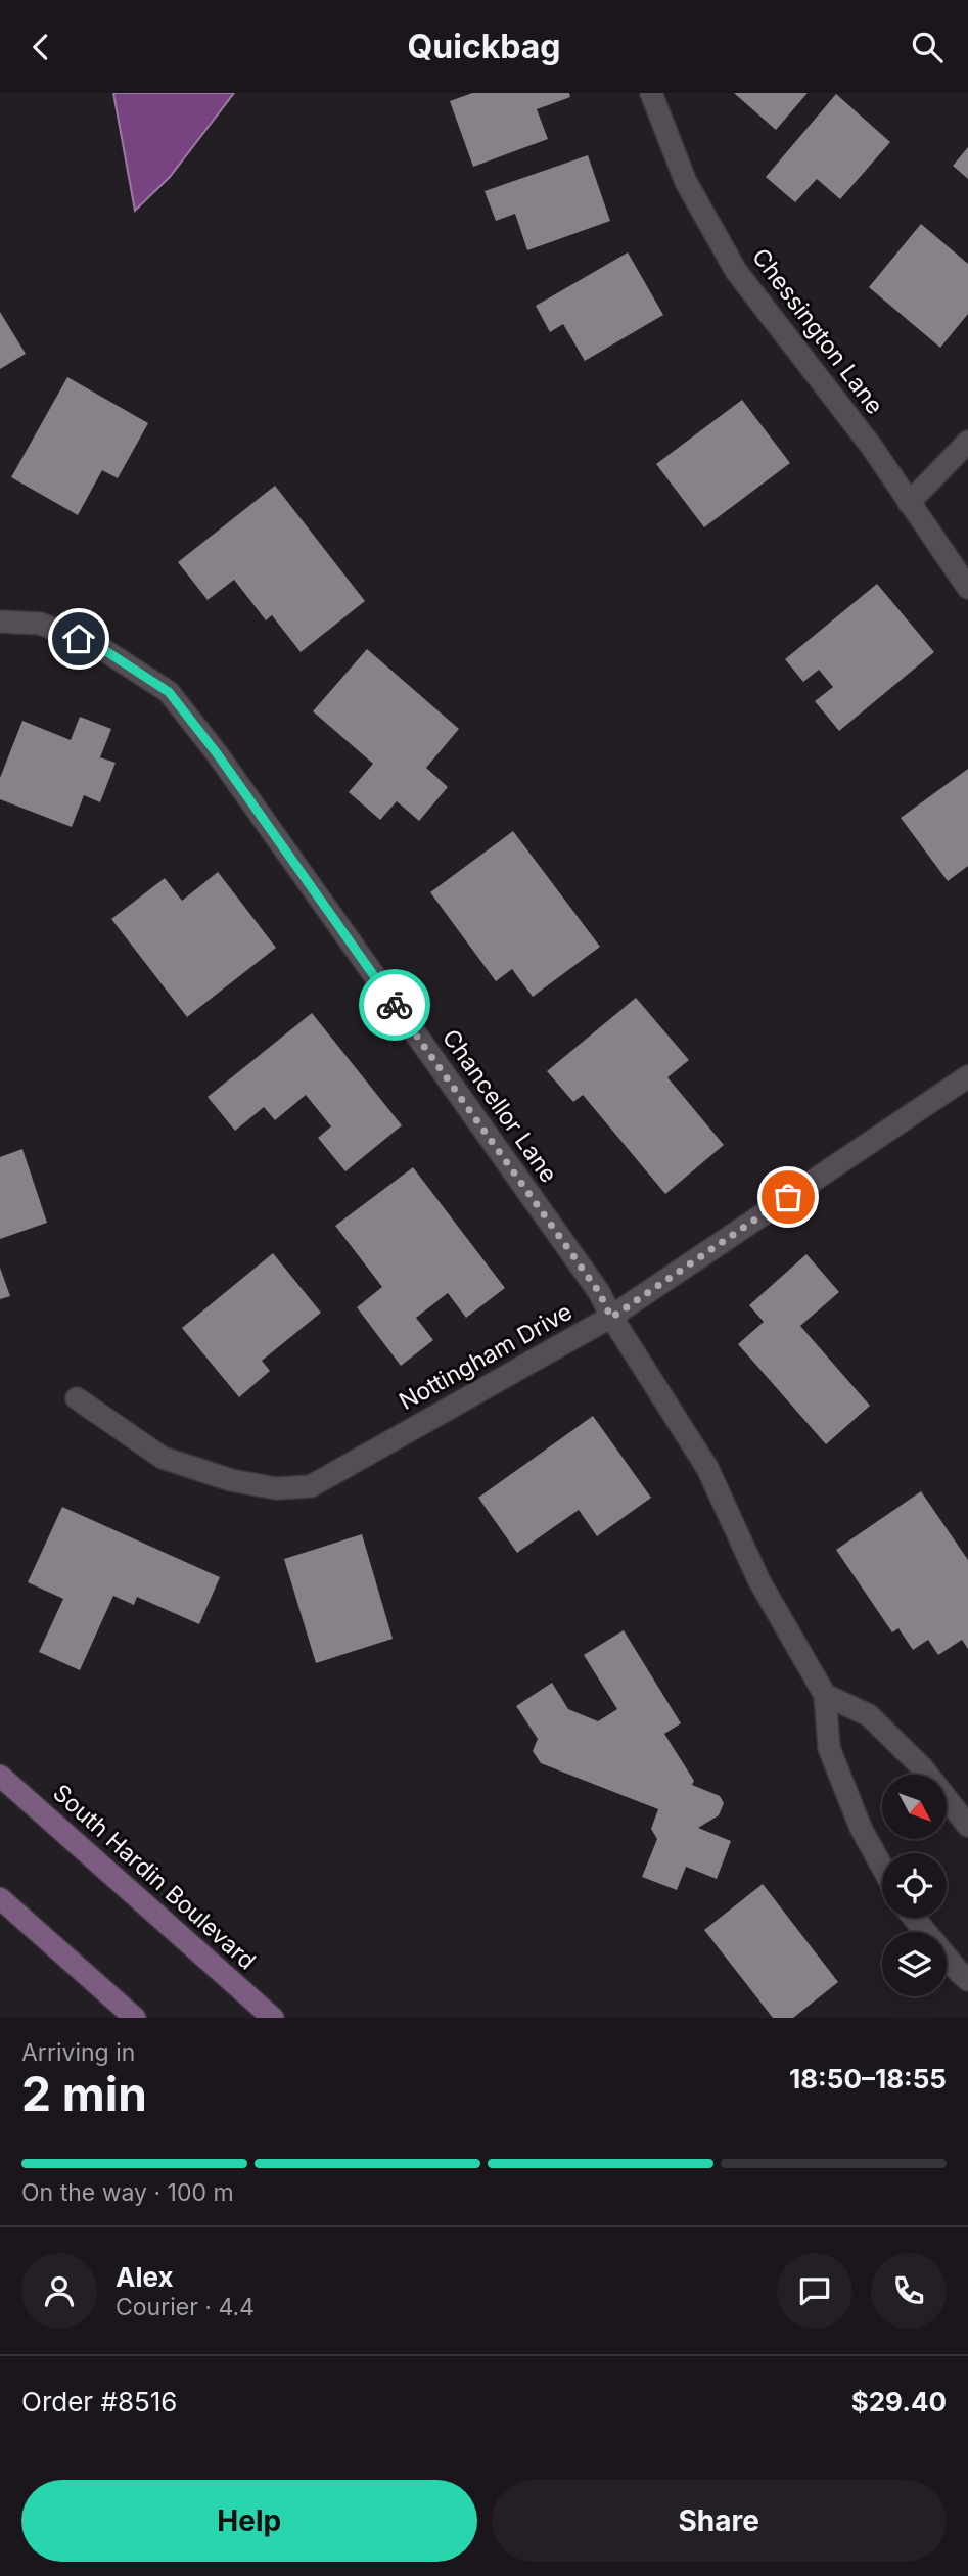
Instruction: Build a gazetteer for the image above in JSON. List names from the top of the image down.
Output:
{
  "streets": {
    "main road": ["South Hardin Boulevard"],
    "street": ["Chessington Lane", "Chancellor Lane", "Nottingham Drive"]
  },
  "crossings": [
    ["Chancellor Lane", "Nottingham Drive"]
  ],
  "north": "bottom right",
  "page": {
    "header": "Quickbag",
    "heading": ["2 min", "Arriving in", "18:50–18:55"],
    "panel": [
      "Alex",
      "Courier · 4.4",
      "Order #8516",
      "$29.40"
    ],
    "bar": "On the way · 100 m",
    "buttons": ["Help", "Share"]
  }
}
